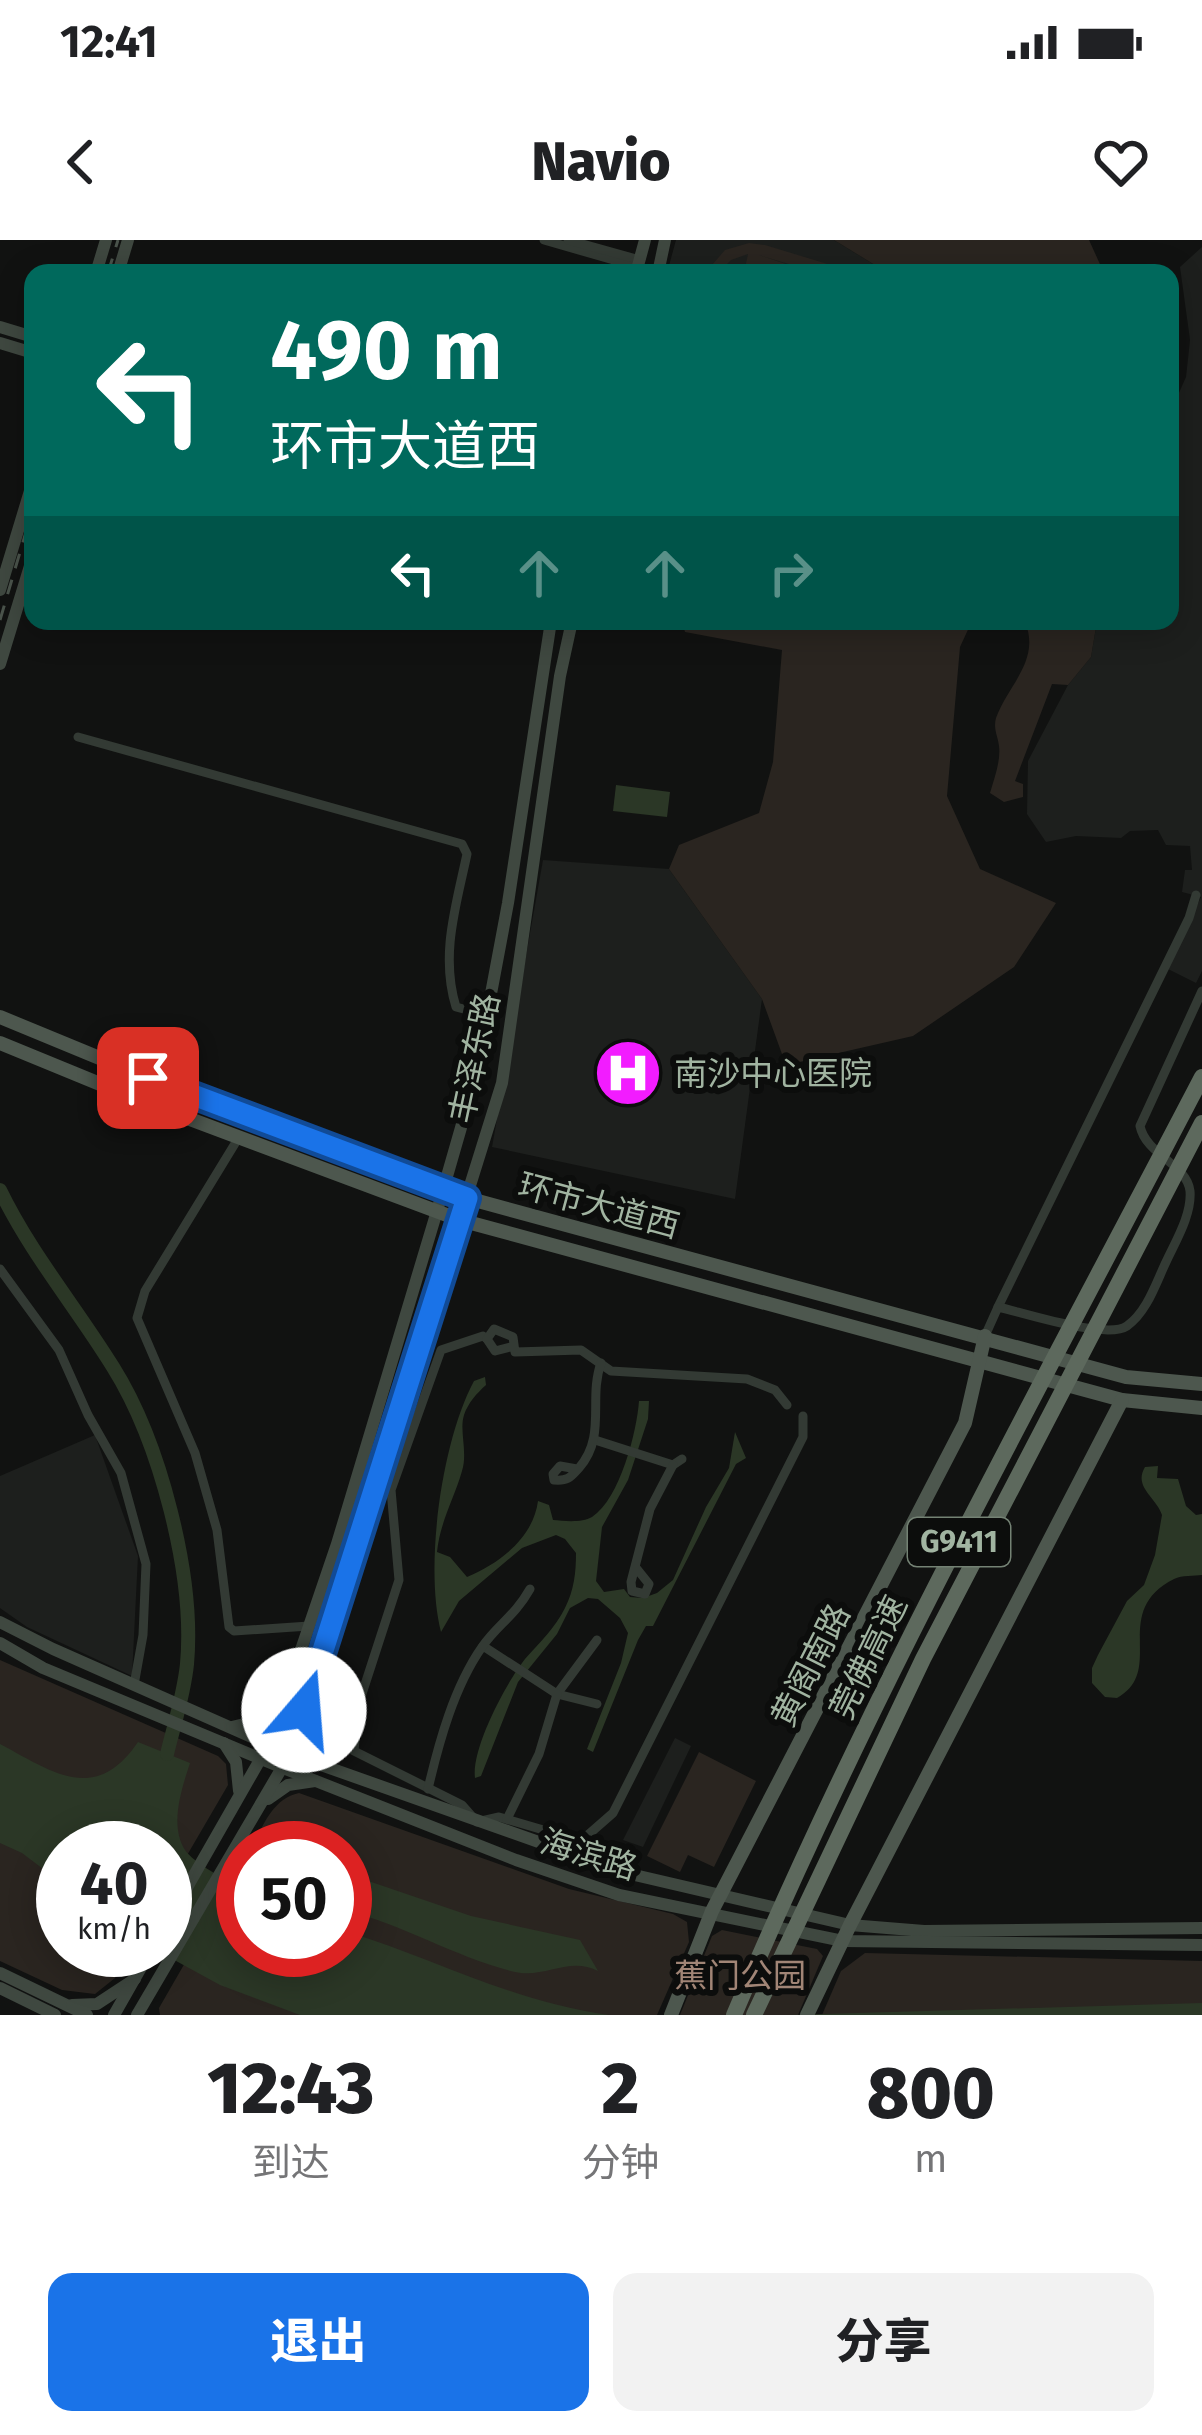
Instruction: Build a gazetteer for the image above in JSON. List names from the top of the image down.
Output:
{
  "streets": {
    "highway": ["G9411", "莞佛高速"],
    "main road": [
      "丰泽东路",
      "环市大道西",
      "黄阁南路",
      "海滨路"
    ]
  },
  "crossings": [
    ["丰泽东路", "环市大道西"],
    ["丰泽东路", "海滨路"],
    ["环市大道西", "黄阁南路"],
    ["黄阁南路", "海滨路"]
  ],
  "parks": ["蕉门公园"],
  "places": {
    "hospital": ["南沙中心医院"]
  },
  "page": {
    "status": "12:41",
    "header": "Navio",
    "turn": ["490 m", "环市大道西"],
    "speed": "40 km/h",
    "limit": "50",
    "eta": [
      "12:43",
      "到达",
      "2",
      "分钟",
      "800",
      "m"
    ],
    "buttons": ["退出", "分享"]
  }
}
